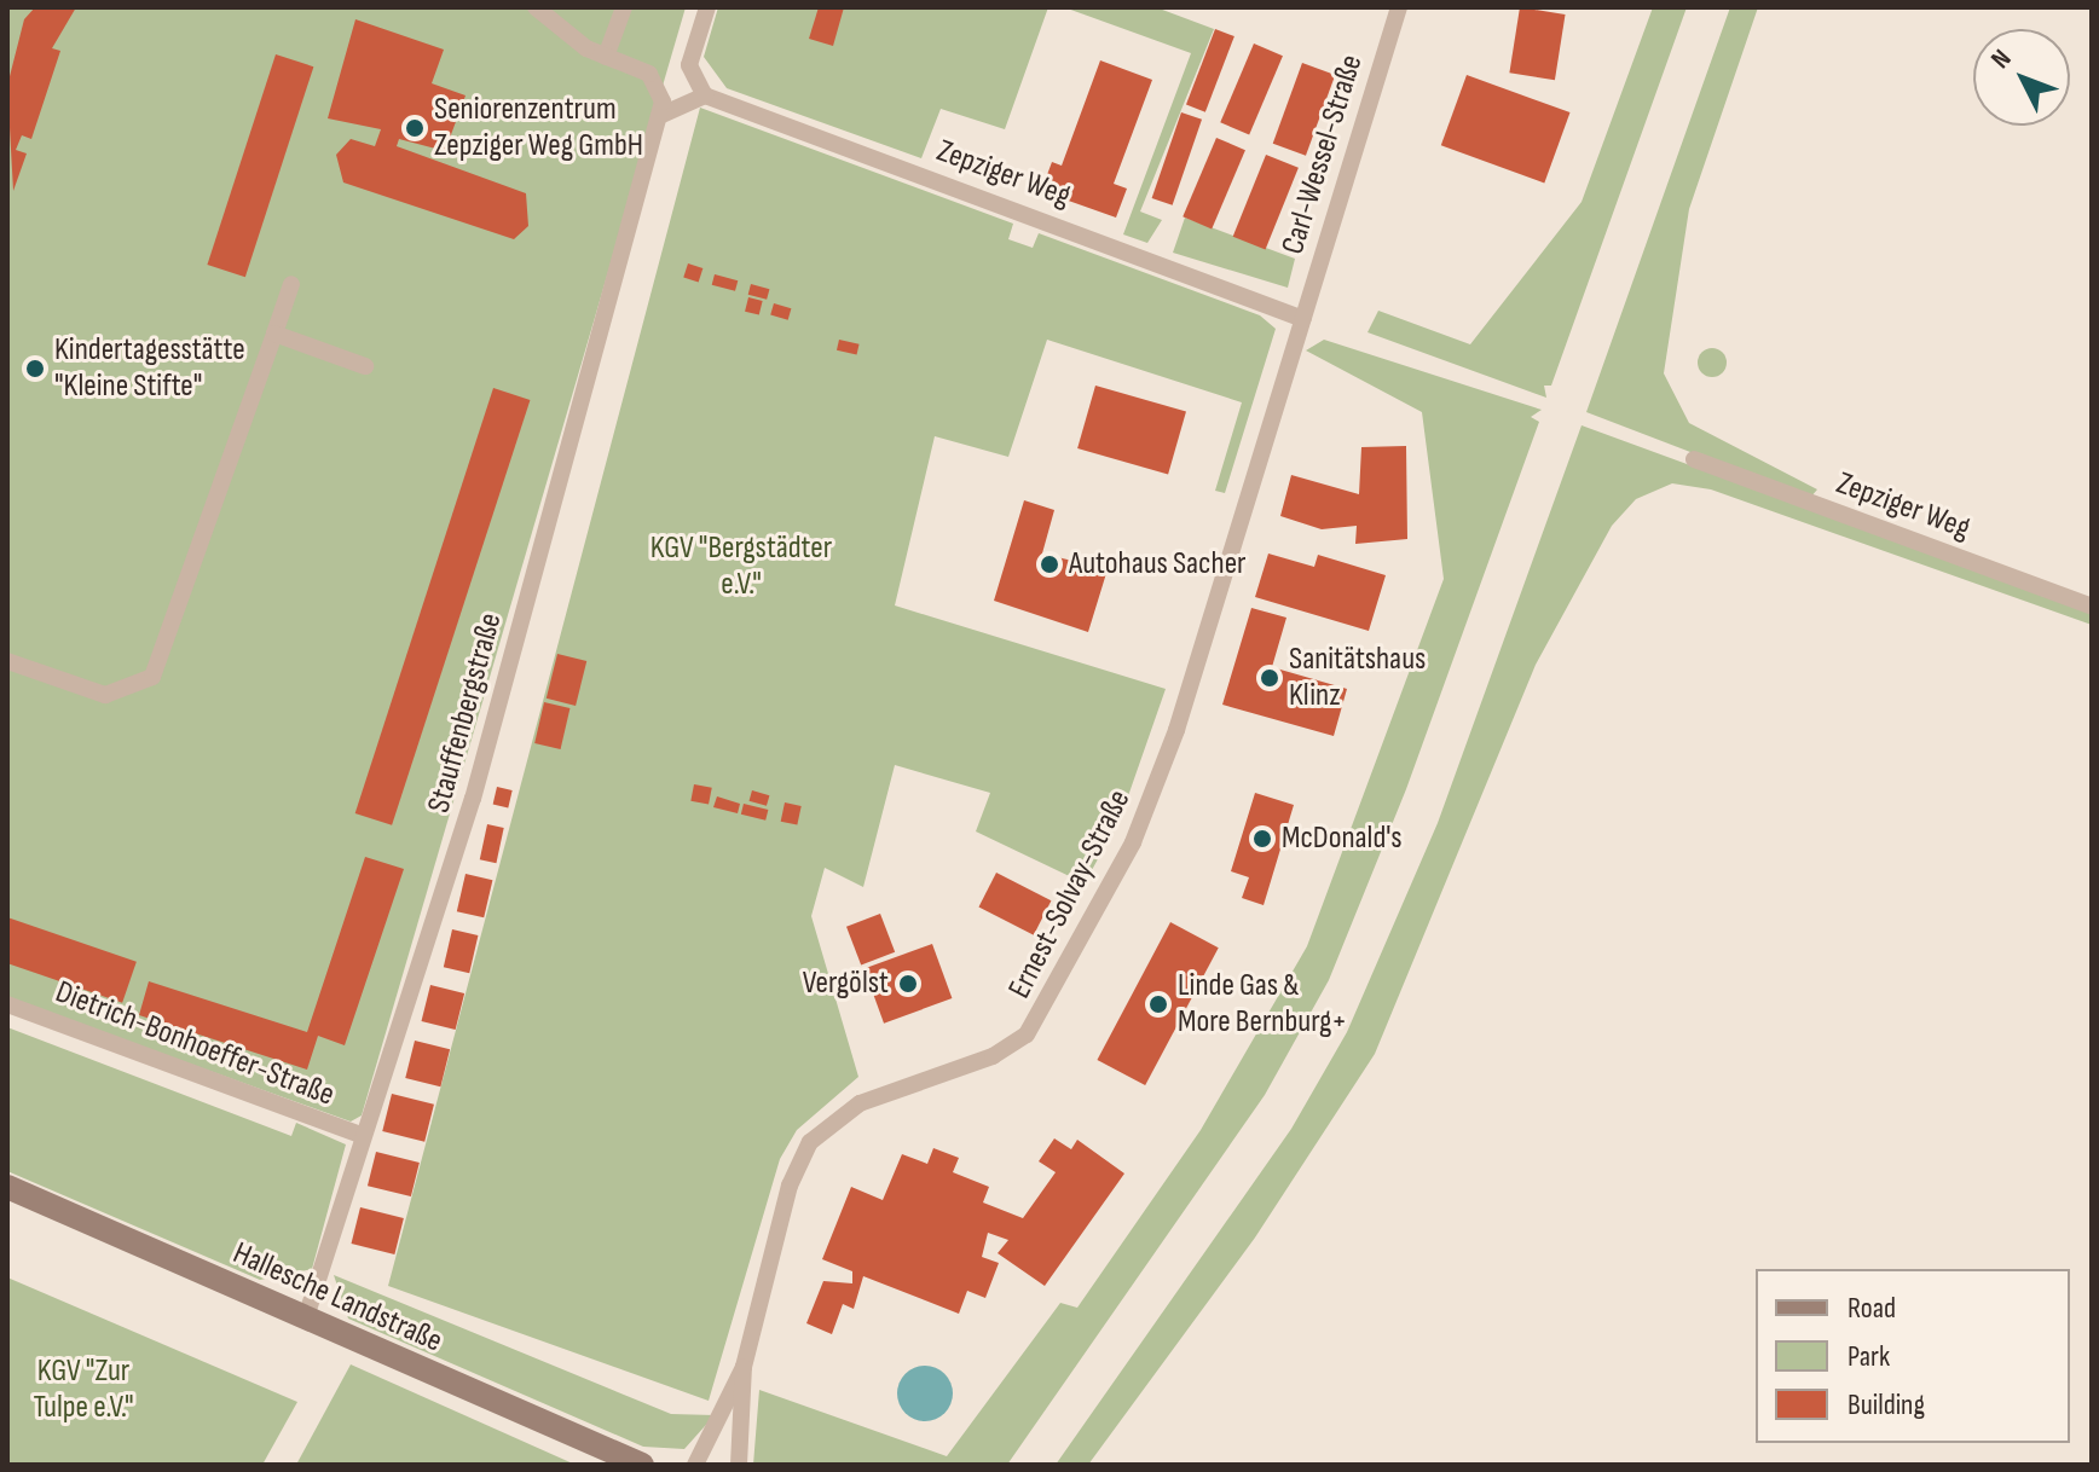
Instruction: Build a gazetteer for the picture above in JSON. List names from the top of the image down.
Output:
{
  "streets": {
    "main road": ["Hallesche Landstraße"],
    "street": [
      "Carl-Wessel-Straße",
      "Zepziger Weg",
      "Stauffenbergstraße",
      "Ernest-Solvay-Straße",
      "Dietrich-Bonhoeffer-Straße"
    ]
  },
  "crossings": [
    ["Carl-Wessel-Straße", "Zepziger Weg"],
    ["Carl-Wessel-Straße", "Ernest-Solvay-Straße"],
    ["Zepziger Weg", "Ernest-Solvay-Straße"],
    ["Stauffenbergstraße", "Dietrich-Bonhoeffer-Straße"],
    ["Stauffenbergstraße", "Hallesche Landstraße"]
  ],
  "parks": ["KGV \"Bergstädter e.V.\"", "KGV \"Zur Tulpe e.V.\""],
  "places": [
    "Seniorenzentrum Zepziger Weg GmbH",
    "Kindertagesstätte \"Kleine Stifte\"",
    "Autohaus Sacher",
    "Sanitätshaus Klinz",
    "McDonald's",
    "Vergölst",
    "Linde Gas & More Bernburg+"
  ],
  "legend": ["Road", "Park", "Building"],
  "north": "top left"
}
